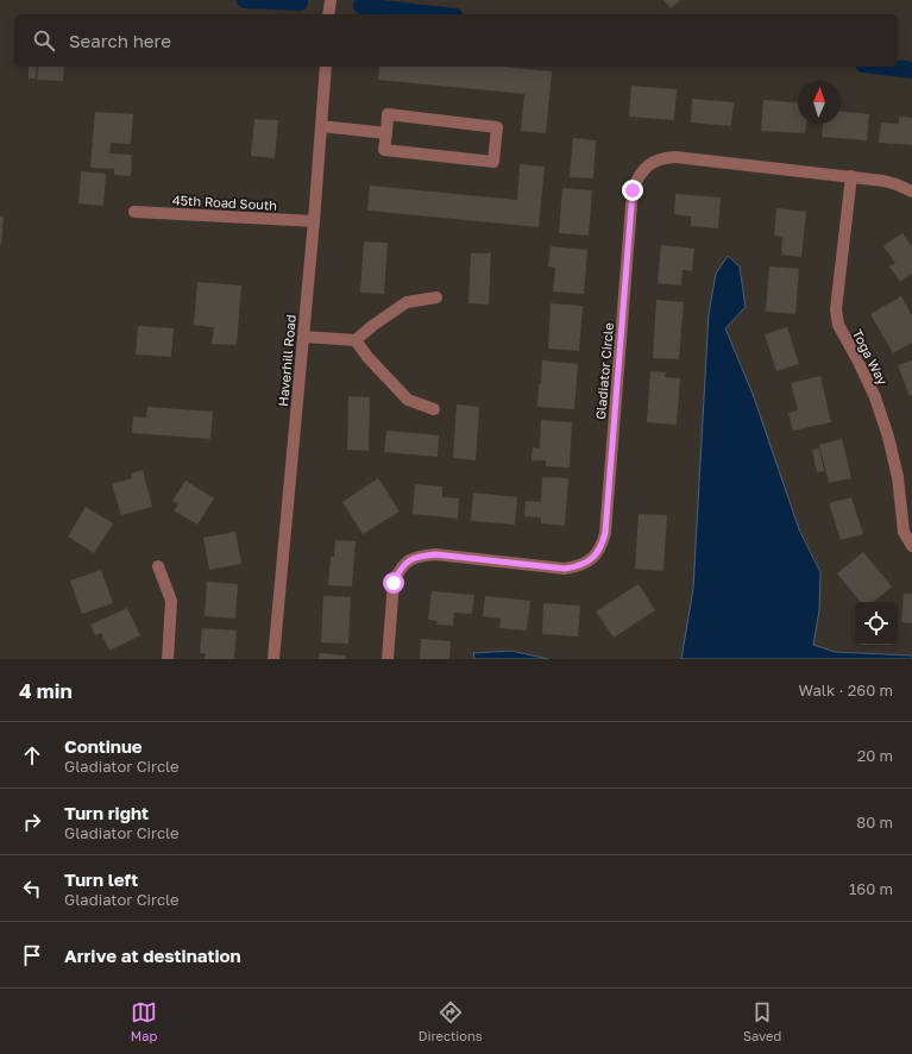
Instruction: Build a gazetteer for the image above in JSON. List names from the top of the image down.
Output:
{
  "streets": {
    "street": [
      "45th Road South",
      "Toga Way",
      "Haverhill Road",
      "Gladiator Circle"
    ]
  },
  "crossings": [
    ["45th Road South", "Haverhill Road"],
    ["Toga Way", "Gladiator Circle"]
  ],
  "north": "top",
  "page": {
    "search": "Search here",
    "heading": ["4 min", "Walk · 260 m"],
    "list": [
      ["Continue", "Gladiator Circle", "20 m"],
      ["Turn right", "Gladiator Circle", "80 m"],
      ["Turn left", "Gladiator Circle", "160 m"],
      "Arrive at destination"
    ],
    "nav": ["Map", "Directions", "Saved"]
  }
}
